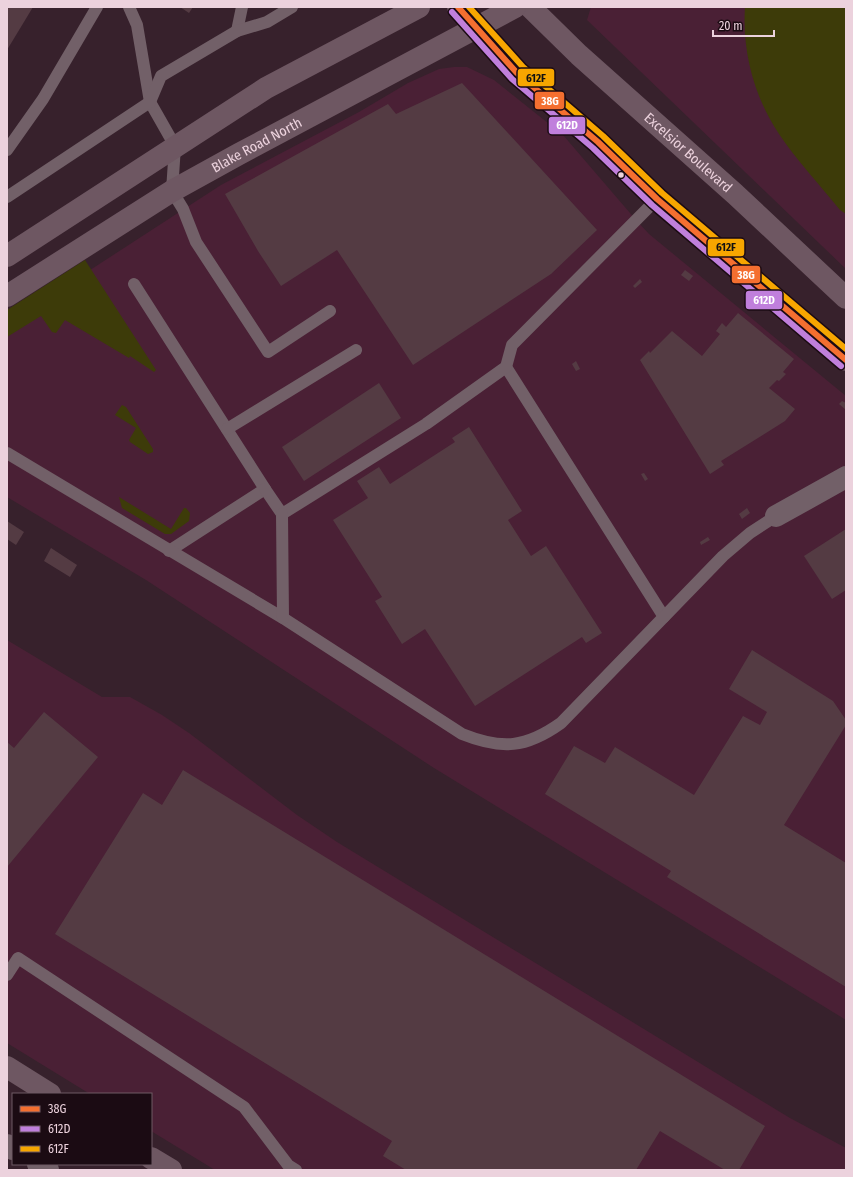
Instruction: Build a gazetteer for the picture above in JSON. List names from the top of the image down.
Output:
{
  "streets": {
    "street": ["Blake Road North", "Excelsior Boulevard"]
  },
  "lines": ["transit line 38G", "transit line 612F", "transit line 612D"],
  "legend": ["38G", "612D", "612F"],
  "scale_bar": "20 m"
}
